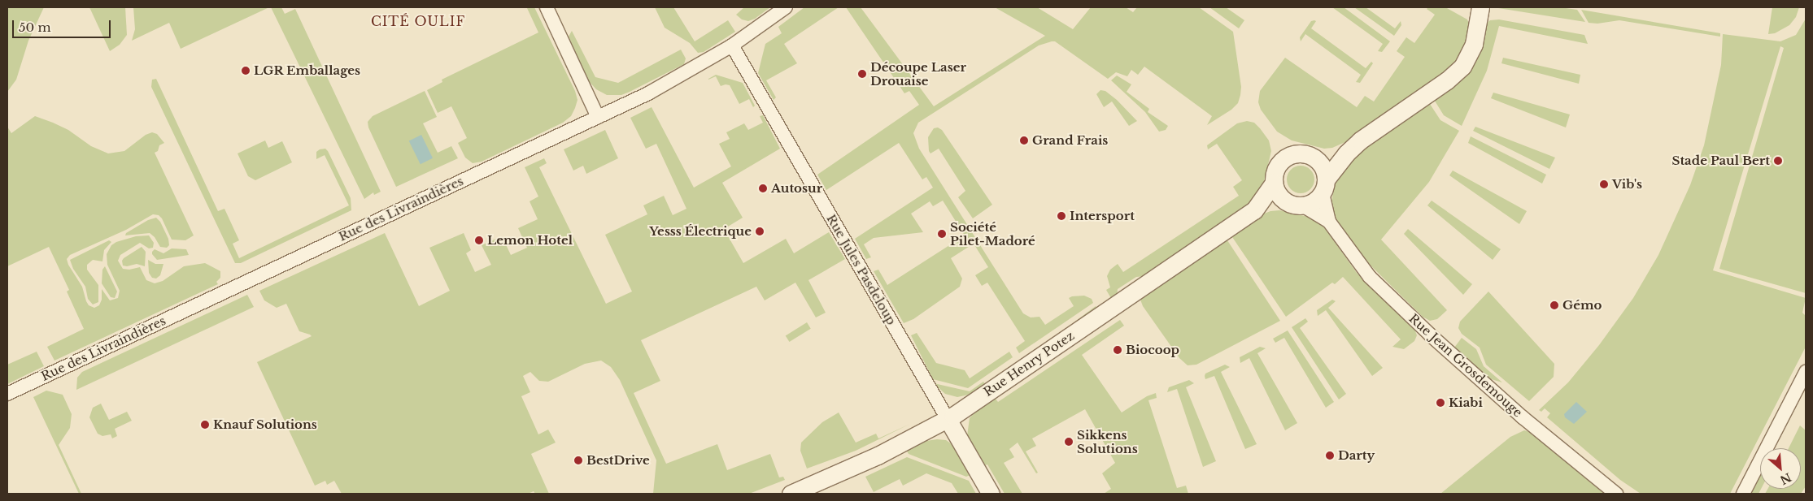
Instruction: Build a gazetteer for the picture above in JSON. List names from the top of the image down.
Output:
{
  "streets": {
    "street": [
      "Rue des Livraindières",
      "Rue Jules Pasdeloup",
      "Rue Henry Potez",
      "Rue Jean Grosdemouge"
    ]
  },
  "crossings": [
    ["Rue des Livraindières", "Rue Jules Pasdeloup"],
    ["Rue Jules Pasdeloup", "Rue Henry Potez"]
  ],
  "districts": ["CITÉ OULIF"],
  "places": [
    "LGR Emballages",
    "Découpe Laser Drouaise",
    "Grand Frais",
    "Stade Paul Bert",
    "Vib's",
    "Autosur",
    "Intersport",
    "Yesss Électrique",
    "Société Pilet-Madoré",
    "Lemon Hotel",
    "Gémo",
    "Biocoop",
    "Kiabi",
    "Knauf Solutions",
    "Sikkens Solutions",
    "Darty",
    "BestDrive"
  ],
  "scale_bar": "50 m",
  "north": "bottom right"
}
